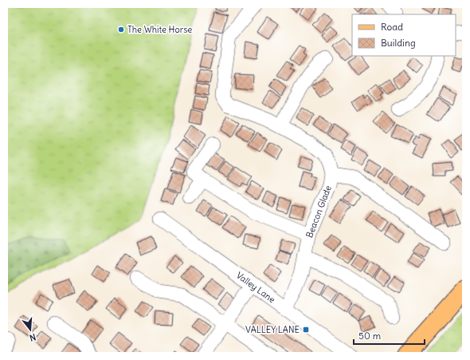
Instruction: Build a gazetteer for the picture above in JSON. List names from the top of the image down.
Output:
{
  "streets": {
    "street": ["Beacon Glade", "Valley Lane"]
  },
  "crossings": [
    ["Beacon Glade", "Valley Lane"]
  ],
  "places": {
    "other": ["The White Horse"],
    "transit": ["VALLEY LANE"]
  },
  "legend": ["Road", "Building"],
  "scale_bar": "50 m",
  "north": "bottom"
}
